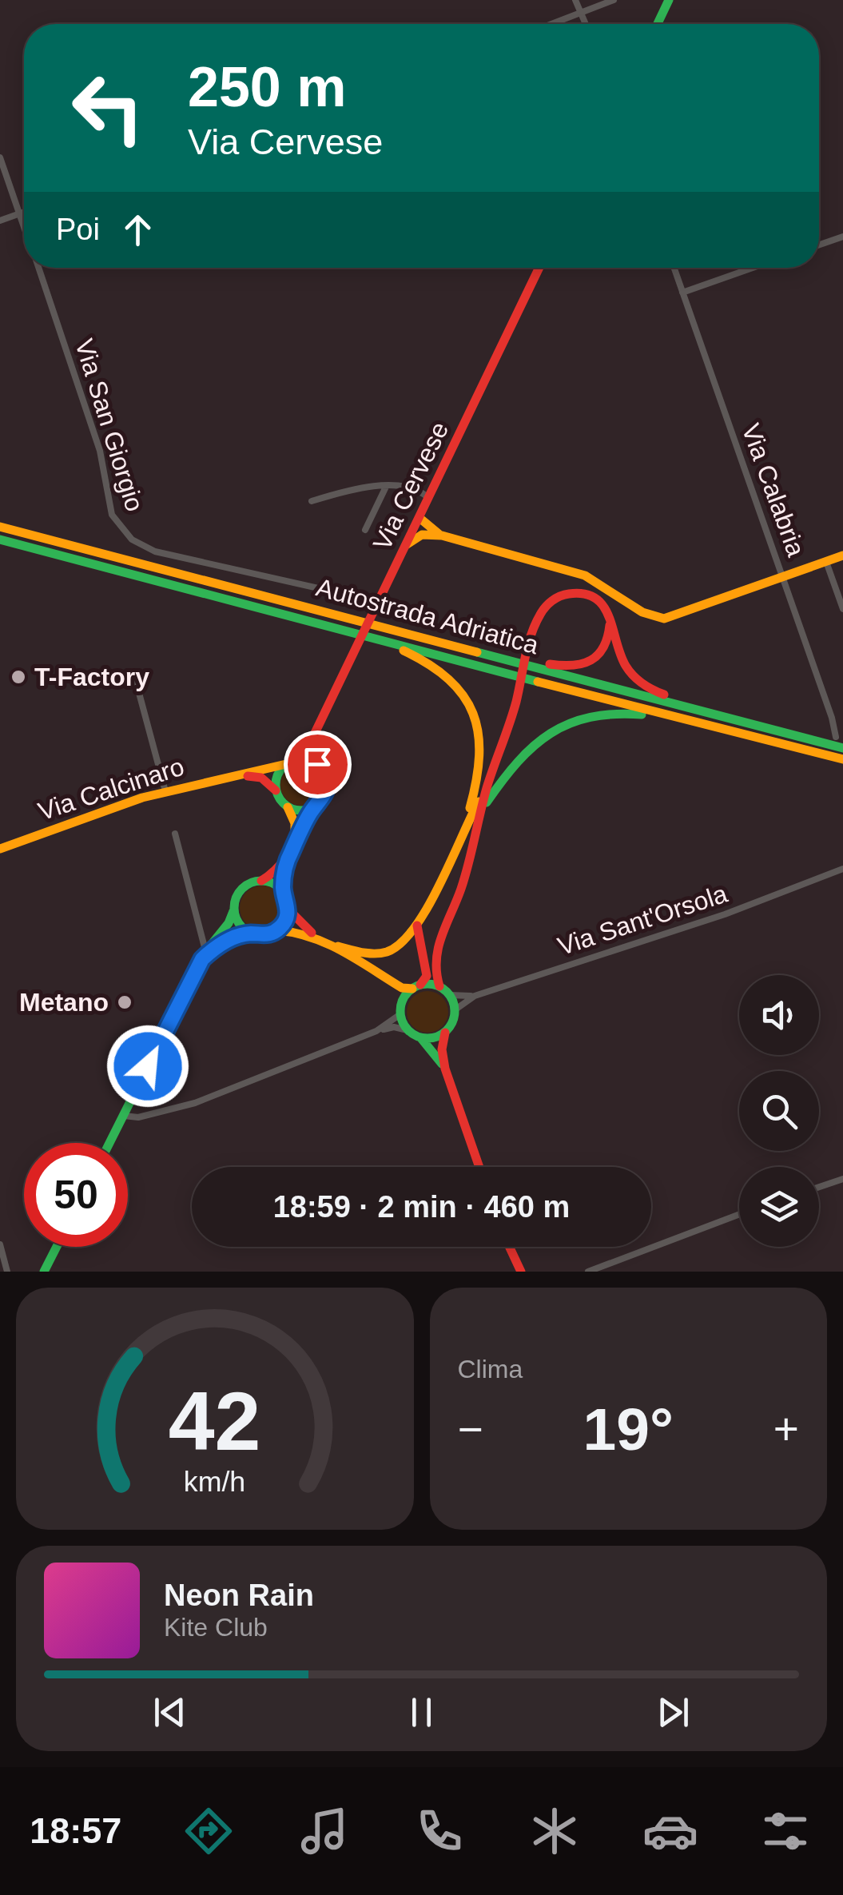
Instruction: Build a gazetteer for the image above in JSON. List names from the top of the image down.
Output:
{
  "streets": {
    "main road": ["Via Cervese", "Autostrada Adriatica", "Via Calcinaro"],
    "street": ["Via San Giorgio", "Via Calabria", "Via Sant'Orsola"]
  },
  "crossings": [
    ["Via San Giorgio", "Via Cervese"],
    ["Via Cervese", "Via Calcinaro"]
  ],
  "places": ["T-Factory", "Metano"],
  "page": {
    "turn": ["250 m", "Via Cervese"],
    "then": "Poi",
    "limit": "50",
    "trip": "18:59 · 2 min · 460 m",
    "tile": "Clima",
    "heat": ["−", "19°", "+"],
    "song": ["Neon Rain", "Kite Club"],
    "tabs": "18:57",
    "gauge": ["42", "km/h"]
  }
}
